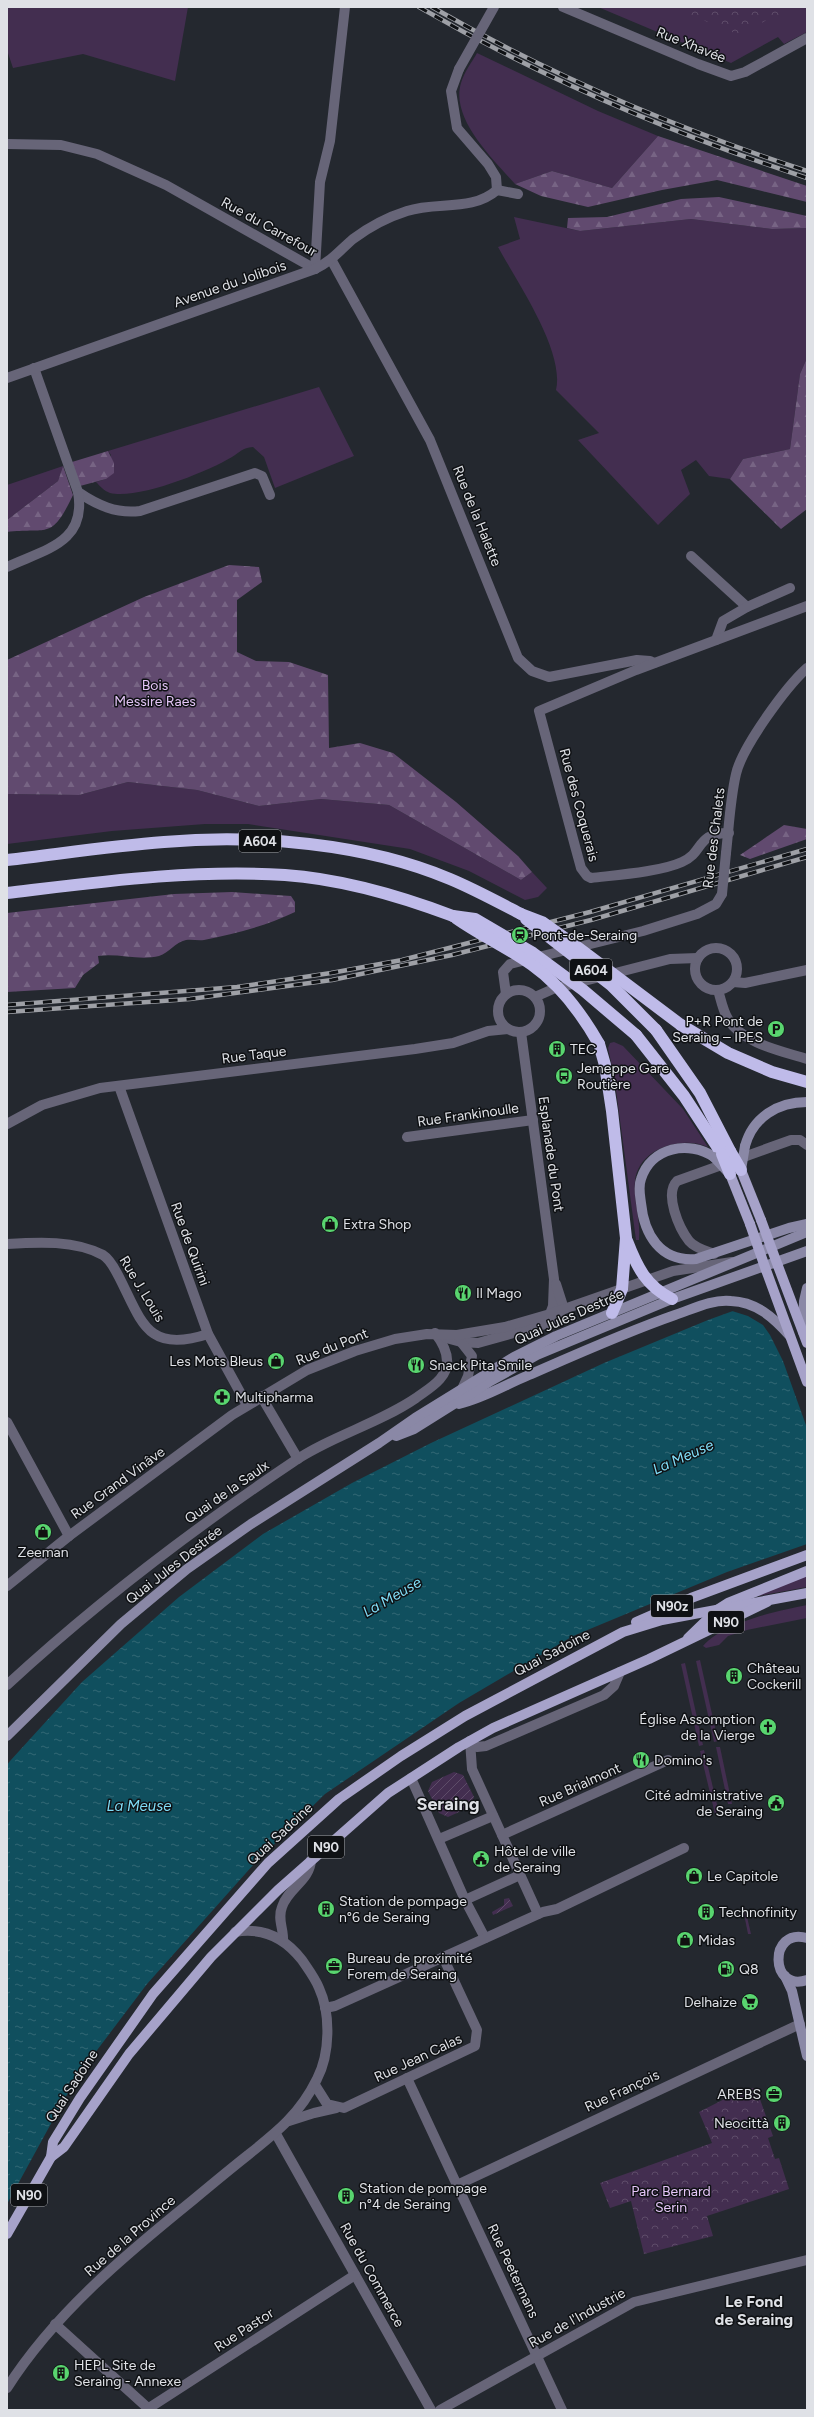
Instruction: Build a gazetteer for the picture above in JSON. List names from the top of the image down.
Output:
{
  "streets": {
    "highway": ["A604"],
    "main road": [
      "Quai Jules Destrée",
      "N90z",
      "N90",
      "Quai Sadoine"
    ],
    "street": [
      "Rue Xhavée",
      "Rue du Carrefour",
      "Avenue du Jolibois",
      "Rue de la Halette",
      "Rue des Coquerais",
      "Rue des Chalets",
      "Rue Taque",
      "Rue Frankinoulle",
      "Esplanade du Pont",
      "Rue de Quirini",
      "Rue J. Louis",
      "Rue du Pont",
      "Rue Grand Vinâve",
      "Quai de la Saulx",
      "Rue Brialmont",
      "Rue Jean Calas",
      "Rue François",
      "Rue de la Province",
      "Rue Peetermans",
      "Rue du Commerce",
      "Rue de l'Industrie",
      "Rue Pastor"
    ]
  },
  "crossings": [
    ["Rue du Carrefour", "Avenue du Jolibois"],
    ["Avenue du Jolibois", "Rue de la Halette"],
    ["Rue de la Halette", "Rue des Coquerais"],
    ["Rue des Coquerais", "Rue des Chalets"],
    ["Rue des Chalets", "Rue Taque"],
    ["Rue des Chalets", "Esplanade du Pont"],
    ["A604", "Quai Jules Destrée"],
    ["Rue Taque", "Esplanade du Pont"],
    ["Rue Taque", "Rue de Quirini"],
    ["Rue Frankinoulle", "Esplanade du Pont"],
    ["Rue de Quirini", "Rue J. Louis"],
    ["Rue de Quirini", "Rue du Pont"],
    ["Rue de Quirini", "Rue Grand Vinâve"],
    ["Rue du Pont", "Rue Grand Vinâve"],
    ["Rue du Pont", "Quai de la Saulx"],
    ["N90z", "N90"],
    ["N90z", "Quai Sadoine"],
    ["N90", "Quai Sadoine"],
    ["Rue Jean Calas", "Rue de la Province"],
    ["Rue Jean Calas", "Rue Peetermans"],
    ["Rue François", "Rue Peetermans"],
    ["Rue de la Province", "Rue du Commerce"],
    ["Rue Peetermans", "Rue de l'Industrie"],
    ["Rue du Commerce", "Rue Pastor"]
  ],
  "districts": ["Seraing", "Le Fond de Seraing"],
  "water": ["La Meuse"],
  "parks": ["Bois Messire Raes", "Parc Bernard Serin"],
  "places": {
    "station": ["Pont-de-Seraing"],
    "parking": ["P+R Pont de Seraing – IPES"],
    "building": [
      "TEC",
      "Château Cockerill",
      "Station de pompage n°6 de Seraing",
      "Technofinity",
      "Neocittà",
      "Station de pompage n°4 de Seraing",
      "HEPL Site de Seraing - Annexe"
    ],
    "bus stop": ["Jemeppe Gare Routière"],
    "shop": [
      "Extra Shop",
      "Les Mots Bleus",
      "Zeeman",
      "Le Capitole",
      "Midas"
    ],
    "restaurant": ["Il Mago", "Snack Pita Smile", "Domino's"],
    "pharmacy": ["Multipharma"],
    "church": ["Église Assomption de la Vierge"],
    "public building": ["Cité administrative de Seraing", "Hôtel de ville de Seraing"],
    "office": ["Bureau de proximité Forem de Seraing", "AREBS"],
    "fuel station": ["Q8"],
    "supermarket": ["Delhaize"]
  }
}
